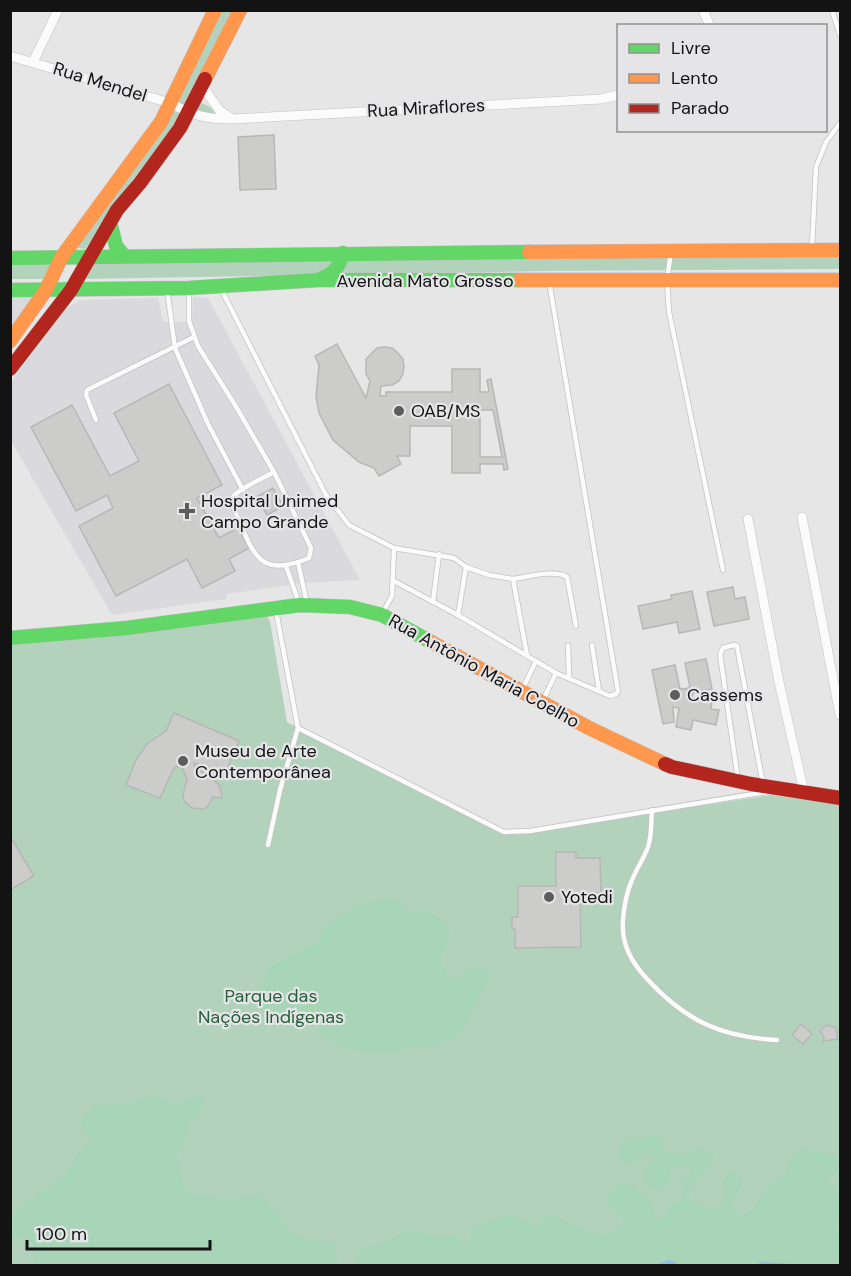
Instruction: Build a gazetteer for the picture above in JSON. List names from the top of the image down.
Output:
{
  "streets": {
    "main road": ["Avenida Mato Grosso", "Rua Antônio Maria Coelho"],
    "street": ["Rua Mendel", "Rua Miraflores"]
  },
  "crossings": [
    ["Rua Mendel", "Rua Miraflores"]
  ],
  "parks": ["Parque das Nações Indígenas"],
  "places": {
    "other": [
      "OAB/MS",
      "Cassems",
      "Museu de Arte Contemporânea",
      "Yotedi"
    ],
    "health": ["Hospital Unimed Campo Grande"]
  },
  "legend": ["Livre", "Lento", "Parado"],
  "scale_bar": "100 m"
}
